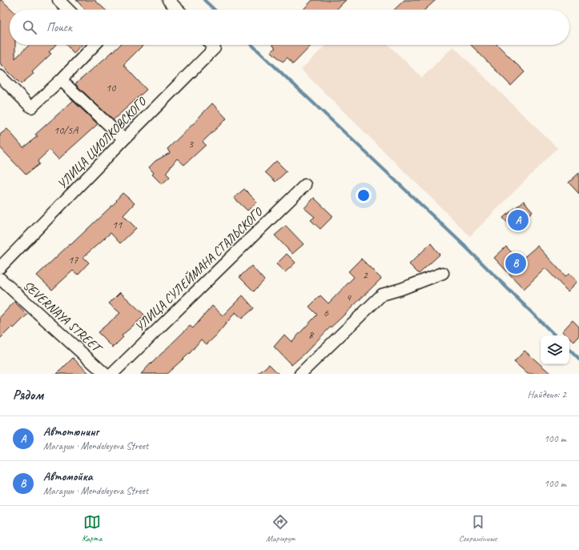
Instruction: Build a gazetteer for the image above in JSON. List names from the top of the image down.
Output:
{
  "streets": {
    "street": ["УЛИЦА ЦИОЛКОВСКОГО", "УЛИЦА СУЛЕЙМАНА СТАЛЬСКОГО", "SEVERNAYA STREET"]
  },
  "house_numbers": [
    "10",
    "10/5А",
    "3",
    "11",
    "17",
    "2",
    "4",
    "6",
    "8"
  ],
  "page": {
    "search": "Поиск",
    "pins": ["A", "B"],
    "heading": ["Рядом", "Найдено: 2"],
    "list": [
      {
        "mark": "A",
        "name": "Автотюнинг",
        "note": "Магазин · Mendeleyeva Street",
        "value": "100 m"
      },
      {
        "mark": "B",
        "name": "Автомойка",
        "note": "Магазин · Mendeleyeva Street",
        "value": "100 m"
      }
    ],
    "nav": ["Карта", "Маршрут", "Сохранённые"]
  }
}
